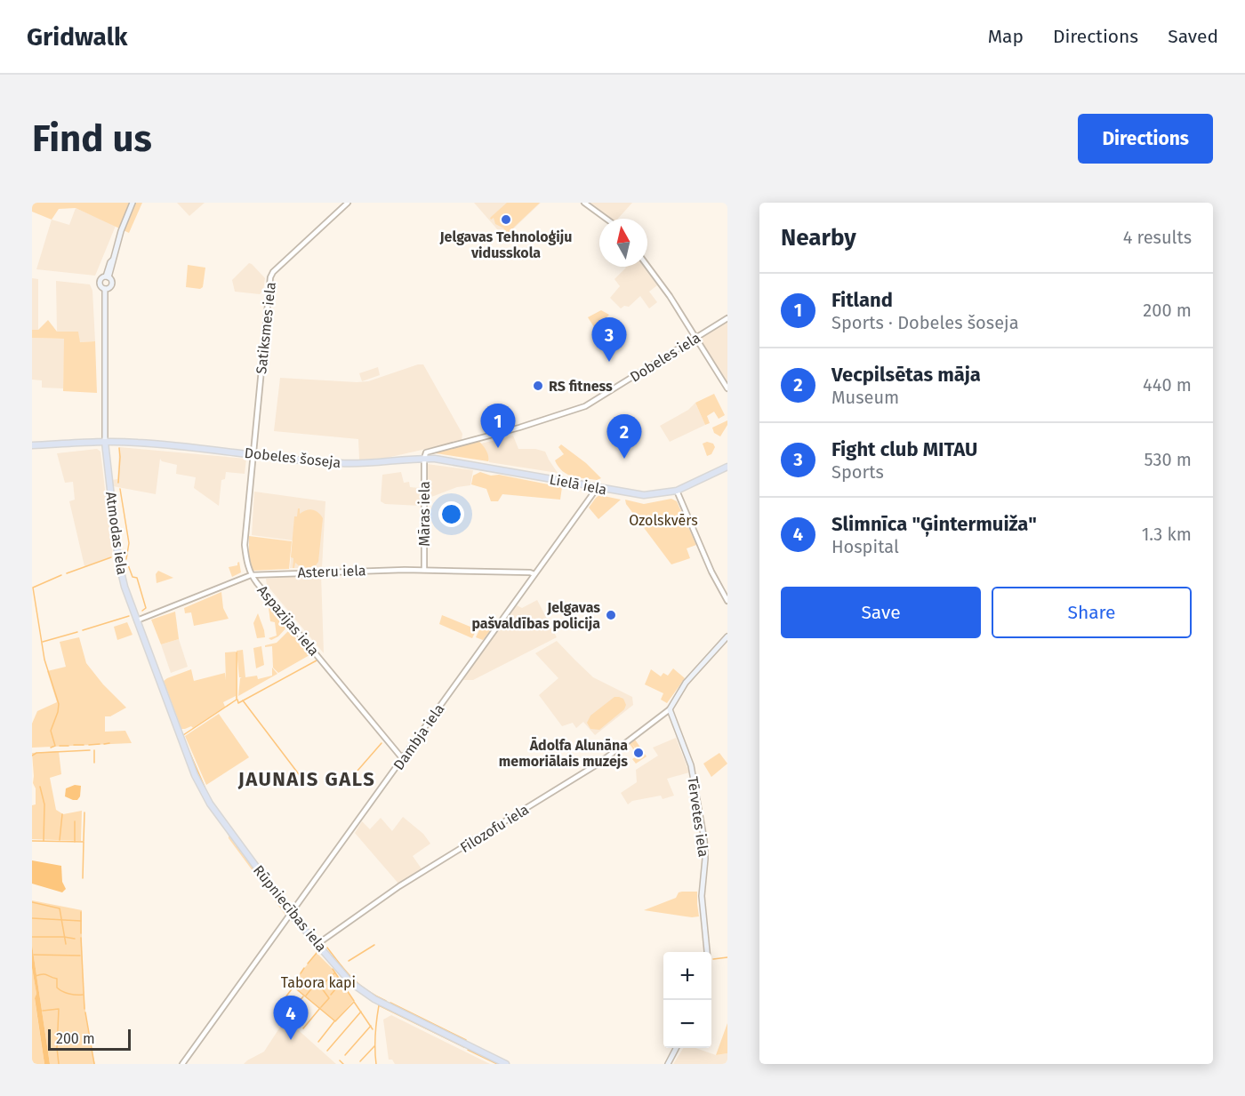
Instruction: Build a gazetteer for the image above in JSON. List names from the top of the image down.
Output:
{
  "streets": {
    "main road": [
      "Dobeles šoseja",
      "Lielā iela",
      "Atmodas iela",
      "Tērvetes iela",
      "Rūpniecības iela"
    ],
    "street": [
      "Satiksmes iela",
      "Dobeles iela",
      "Māras iela",
      "Asteru iela",
      "Aspazijas iela",
      "Dambja iela",
      "Filozofu iela"
    ]
  },
  "crossings": [
    ["Satiksmes iela", "Dobeles šoseja"],
    ["Satiksmes iela", "Aspazijas iela"],
    ["Dobeles iela", "Dobeles šoseja"],
    ["Dobeles šoseja", "Lielā iela"],
    ["Dobeles šoseja", "Māras iela"],
    ["Dobeles šoseja", "Atmodas iela"],
    ["Dobeles šoseja", "Aspazijas iela"],
    ["Lielā iela", "Māras iela"],
    ["Lielā iela", "Dambja iela"],
    ["Māras iela", "Asteru iela"],
    ["Atmodas iela", "Asteru iela"],
    ["Atmodas iela", "Rūpniecības iela"],
    ["Asteru iela", "Aspazijas iela"],
    ["Asteru iela", "Dambja iela"],
    ["Aspazijas iela", "Dambja iela"],
    ["Dambja iela", "Rūpniecības iela"],
    ["Tērvetes iela", "Filozofu iela"],
    ["Filozofu iela", "Rūpniecības iela"]
  ],
  "districts": ["JAUNAIS GALS"],
  "parks": ["Ozolskvērs", "Tabora kapi"],
  "places": [
    "Jelgavas Tehnoloģiju vidusskola",
    "RS fitness",
    "Jelgavas pašvaldības policija",
    "Ādolfa Alunāna memoriālais muzejs"
  ],
  "scale_bar": "200 m",
  "north": "top",
  "page": {
    "header": "Gridwalk",
    "nav": ["Map", "Directions", "Saved"],
    "buttons": [
      "Directions",
      ["Save", "Share"]
    ],
    "title": "Find us",
    "heading": ["Nearby", "4 results"],
    "list": [
      {
        "mark": "1",
        "name": "Fitland",
        "note": "Sports · Dobeles šoseja",
        "value": "200 m"
      },
      {
        "mark": "2",
        "name": "Vecpilsētas māja",
        "note": "Museum",
        "value": "440 m"
      },
      {
        "mark": "3",
        "name": "Fight club MITAU",
        "note": "Sports",
        "value": "530 m"
      },
      {
        "mark": "4",
        "name": "Slimnīca \"Ģintermuiža\"",
        "note": "Hospital",
        "value": "1.3 km"
      }
    ],
    "pins": [
      "3",
      "1",
      "2",
      "4"
    ],
    "map_buttons": ["+", "−"],
    "scale": "200 m"
  }
}
